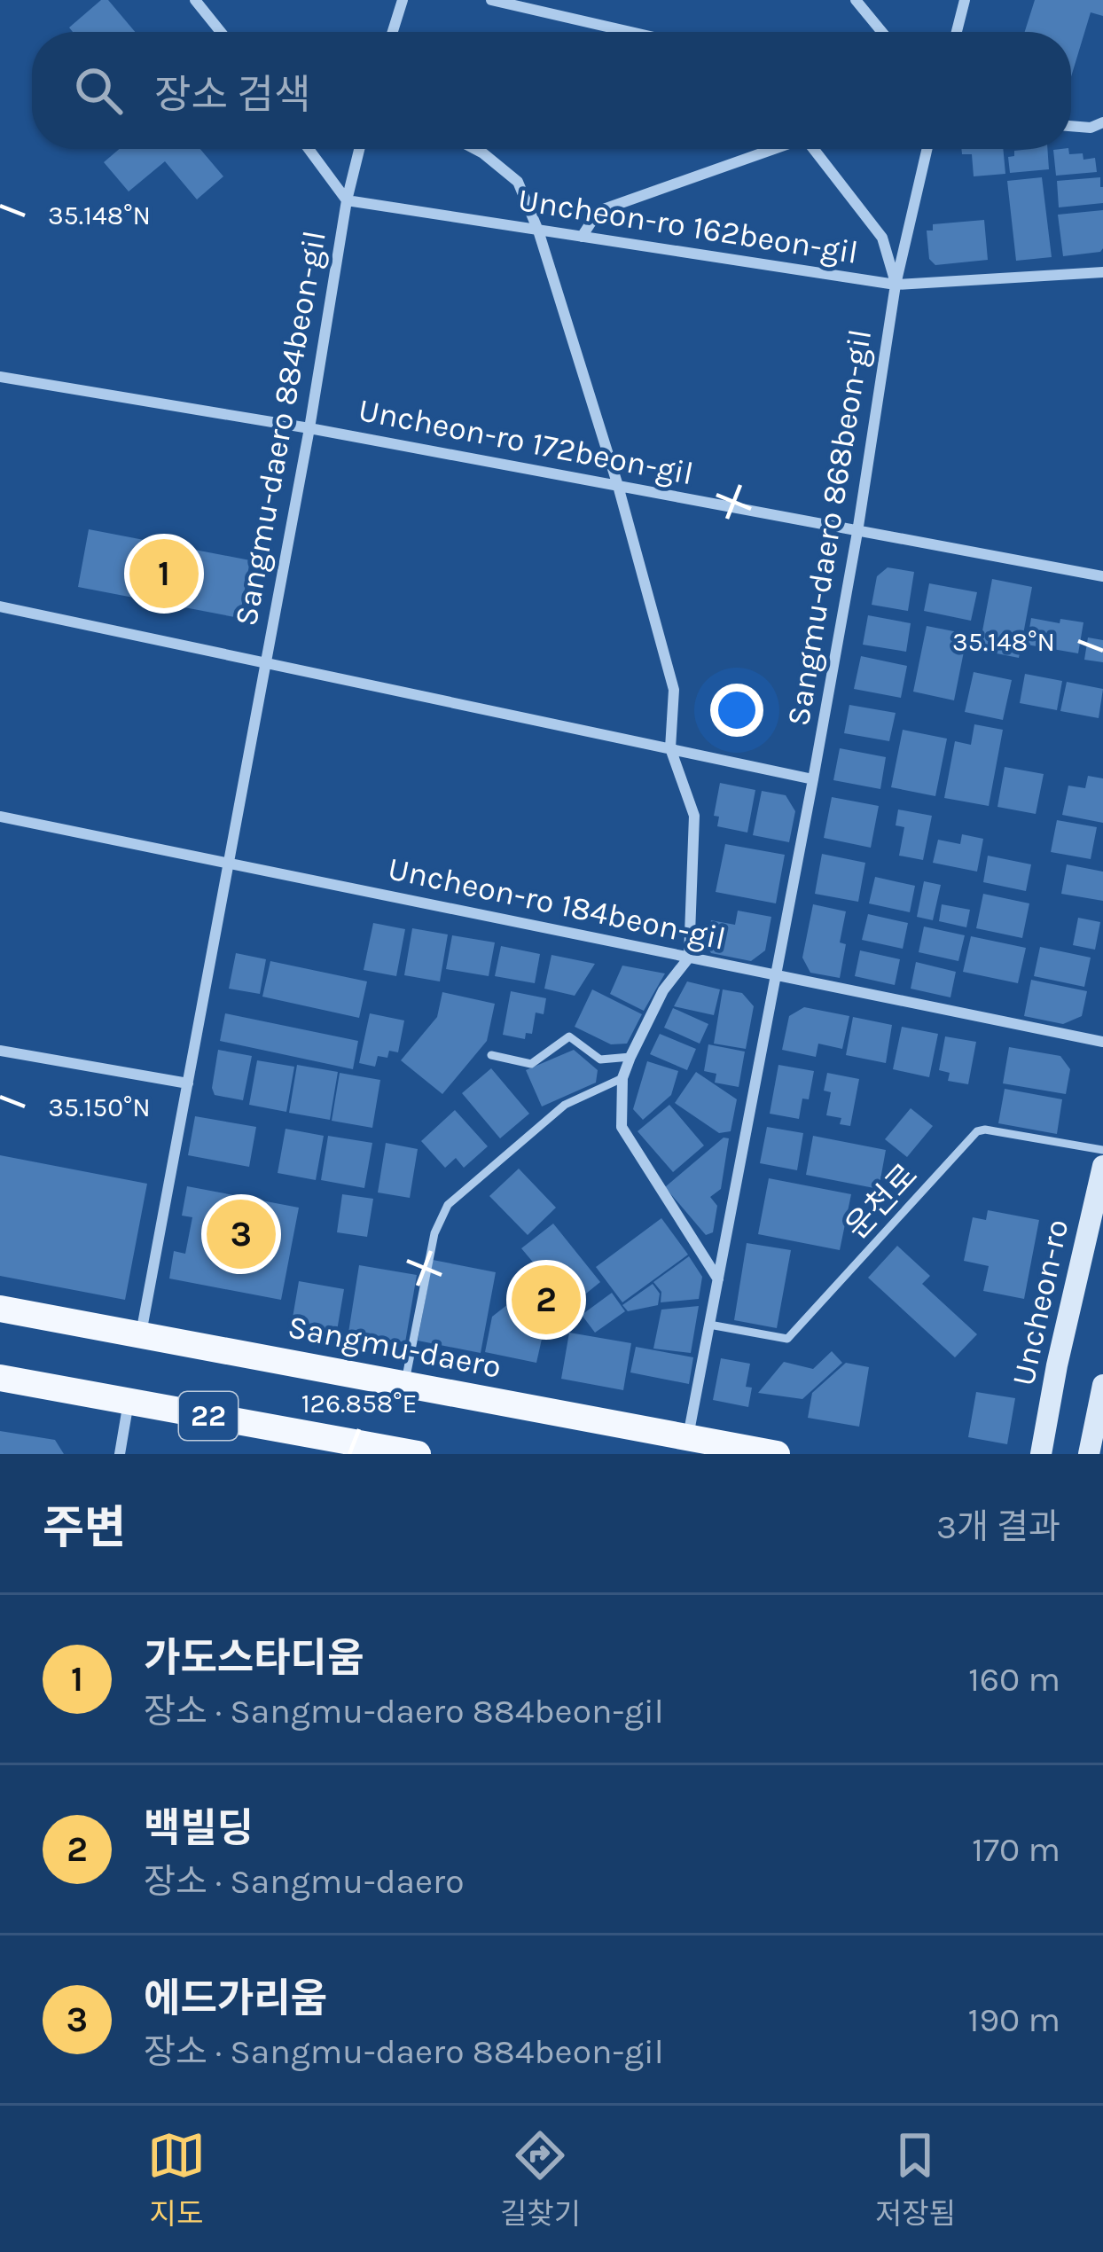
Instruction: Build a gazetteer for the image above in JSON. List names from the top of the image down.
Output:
{
  "streets": {
    "main road": ["Sangmu-daero", "22"],
    "street": [
      "Uncheon-ro 162beon-gil",
      "Sangmu-daero 884beon-gil",
      "Uncheon-ro 172beon-gil",
      "Sangmu-daero 868beon-gil",
      "Uncheon-ro 184beon-gil",
      "Uncheon-ro"
    ],
    "lane": ["운천로"]
  },
  "crossings": [
    ["Uncheon-ro 162beon-gil", "Sangmu-daero 884beon-gil"],
    ["Uncheon-ro 162beon-gil", "Sangmu-daero 868beon-gil"],
    ["Sangmu-daero 884beon-gil", "Uncheon-ro 172beon-gil"],
    ["Sangmu-daero 884beon-gil", "Uncheon-ro 184beon-gil"],
    ["Sangmu-daero 884beon-gil", "Sangmu-daero"],
    ["Uncheon-ro 172beon-gil", "Sangmu-daero 868beon-gil"],
    ["Sangmu-daero 868beon-gil", "Uncheon-ro 184beon-gil"],
    ["Sangmu-daero 868beon-gil", "운천로"],
    ["Sangmu-daero 868beon-gil", "Sangmu-daero"]
  ],
  "page": {
    "search": "장소 검색",
    "pins": ["1", "3", "2"],
    "heading": ["주변", "3개 결과"],
    "list": [
      {
        "mark": "1",
        "name": "가도스타디움",
        "note": "장소 · Sangmu-daero 884beon-gil",
        "value": "160 m"
      },
      {
        "mark": "2",
        "name": "백빌딩",
        "note": "장소 · Sangmu-daero",
        "value": "170 m"
      },
      {
        "mark": "3",
        "name": "에드가리움",
        "note": "장소 · Sangmu-daero 884beon-gil",
        "value": "190 m"
      }
    ],
    "nav": ["지도", "길찾기", "저장됨"]
  },
  "coordinates": ["35.148°N", "35.150°N", "126.858°E"]
}
